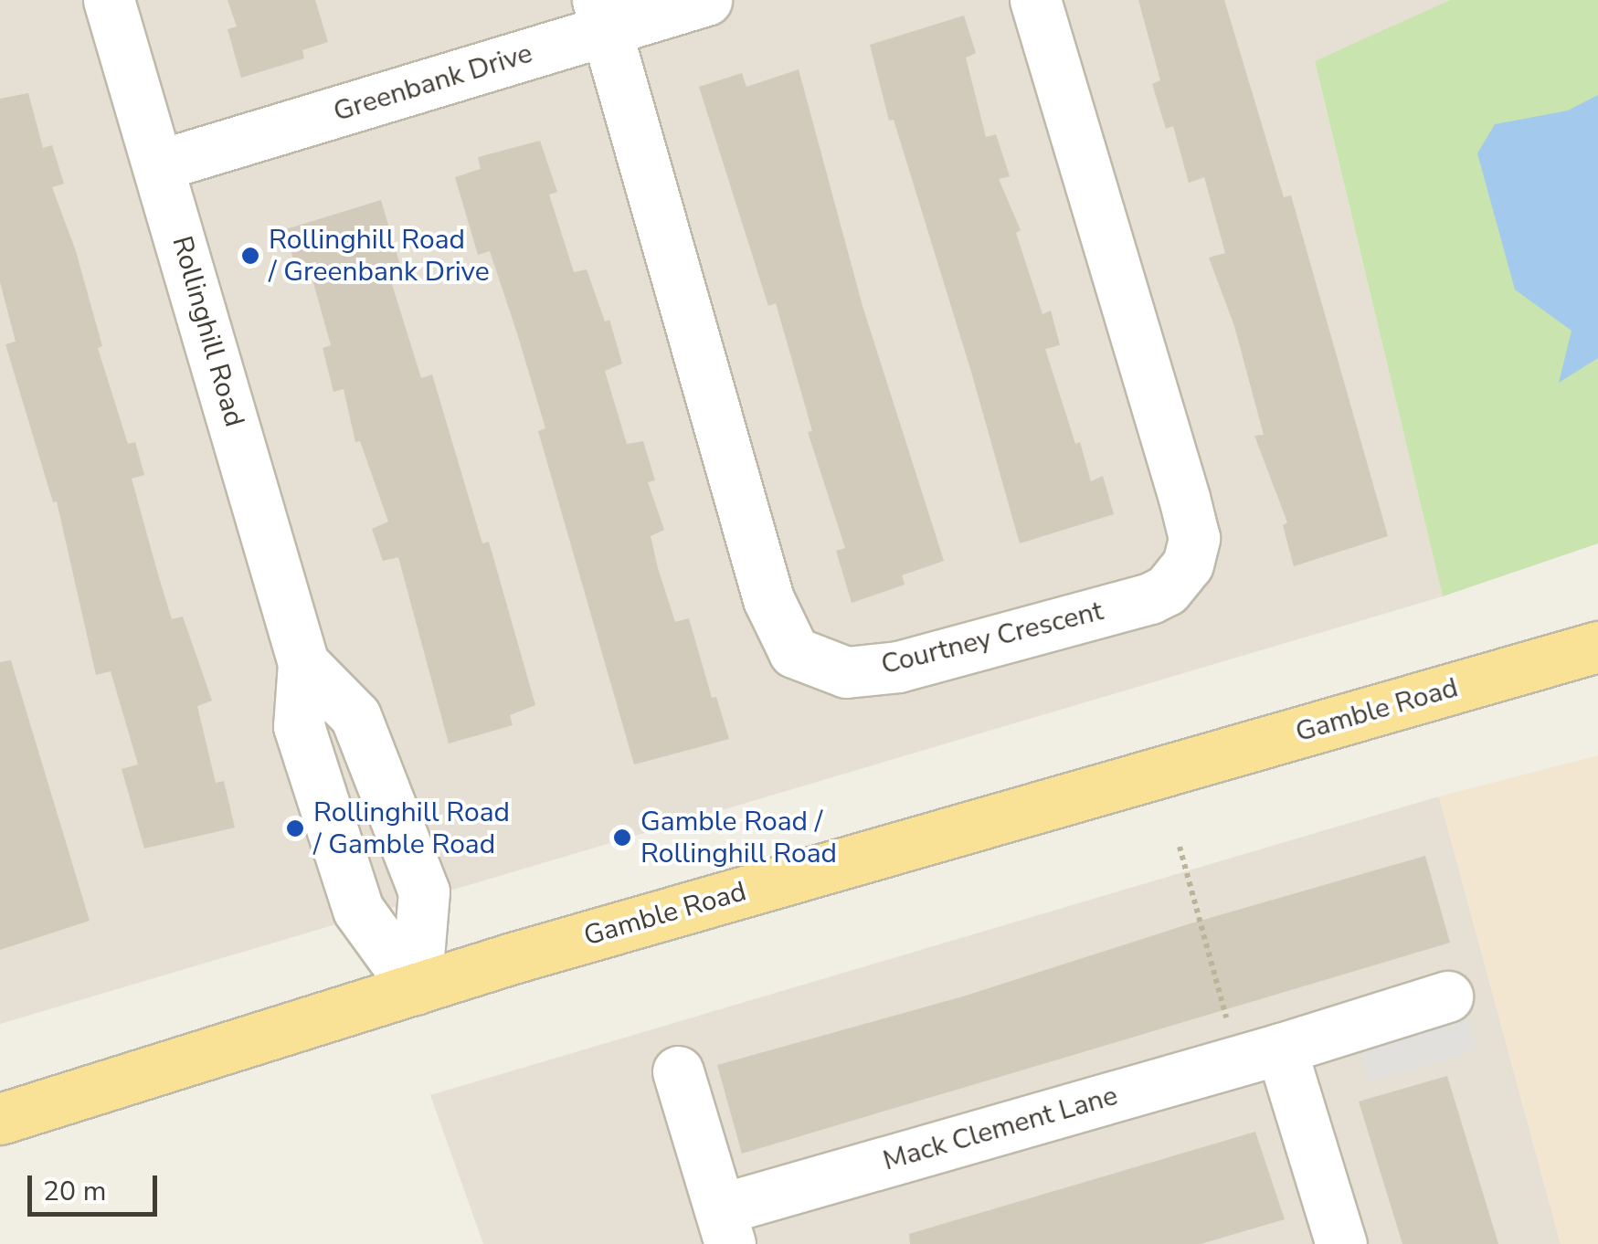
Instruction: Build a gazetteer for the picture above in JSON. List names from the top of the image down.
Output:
{
  "streets": {
    "main road": ["Gamble Road"],
    "street": [
      "Greenbank Drive",
      "Rollinghill Road",
      "Courtney Crescent",
      "Mack Clement Lane"
    ]
  },
  "crossings": [
    ["Greenbank Drive", "Rollinghill Road"],
    ["Greenbank Drive", "Courtney Crescent"],
    ["Rollinghill Road", "Gamble Road"]
  ],
  "places": ["Rollinghill Road / Greenbank Drive", "Rollinghill Road / Gamble Road", "Gamble Road / Rollinghill Road"],
  "scale_bar": "20 m"
}
